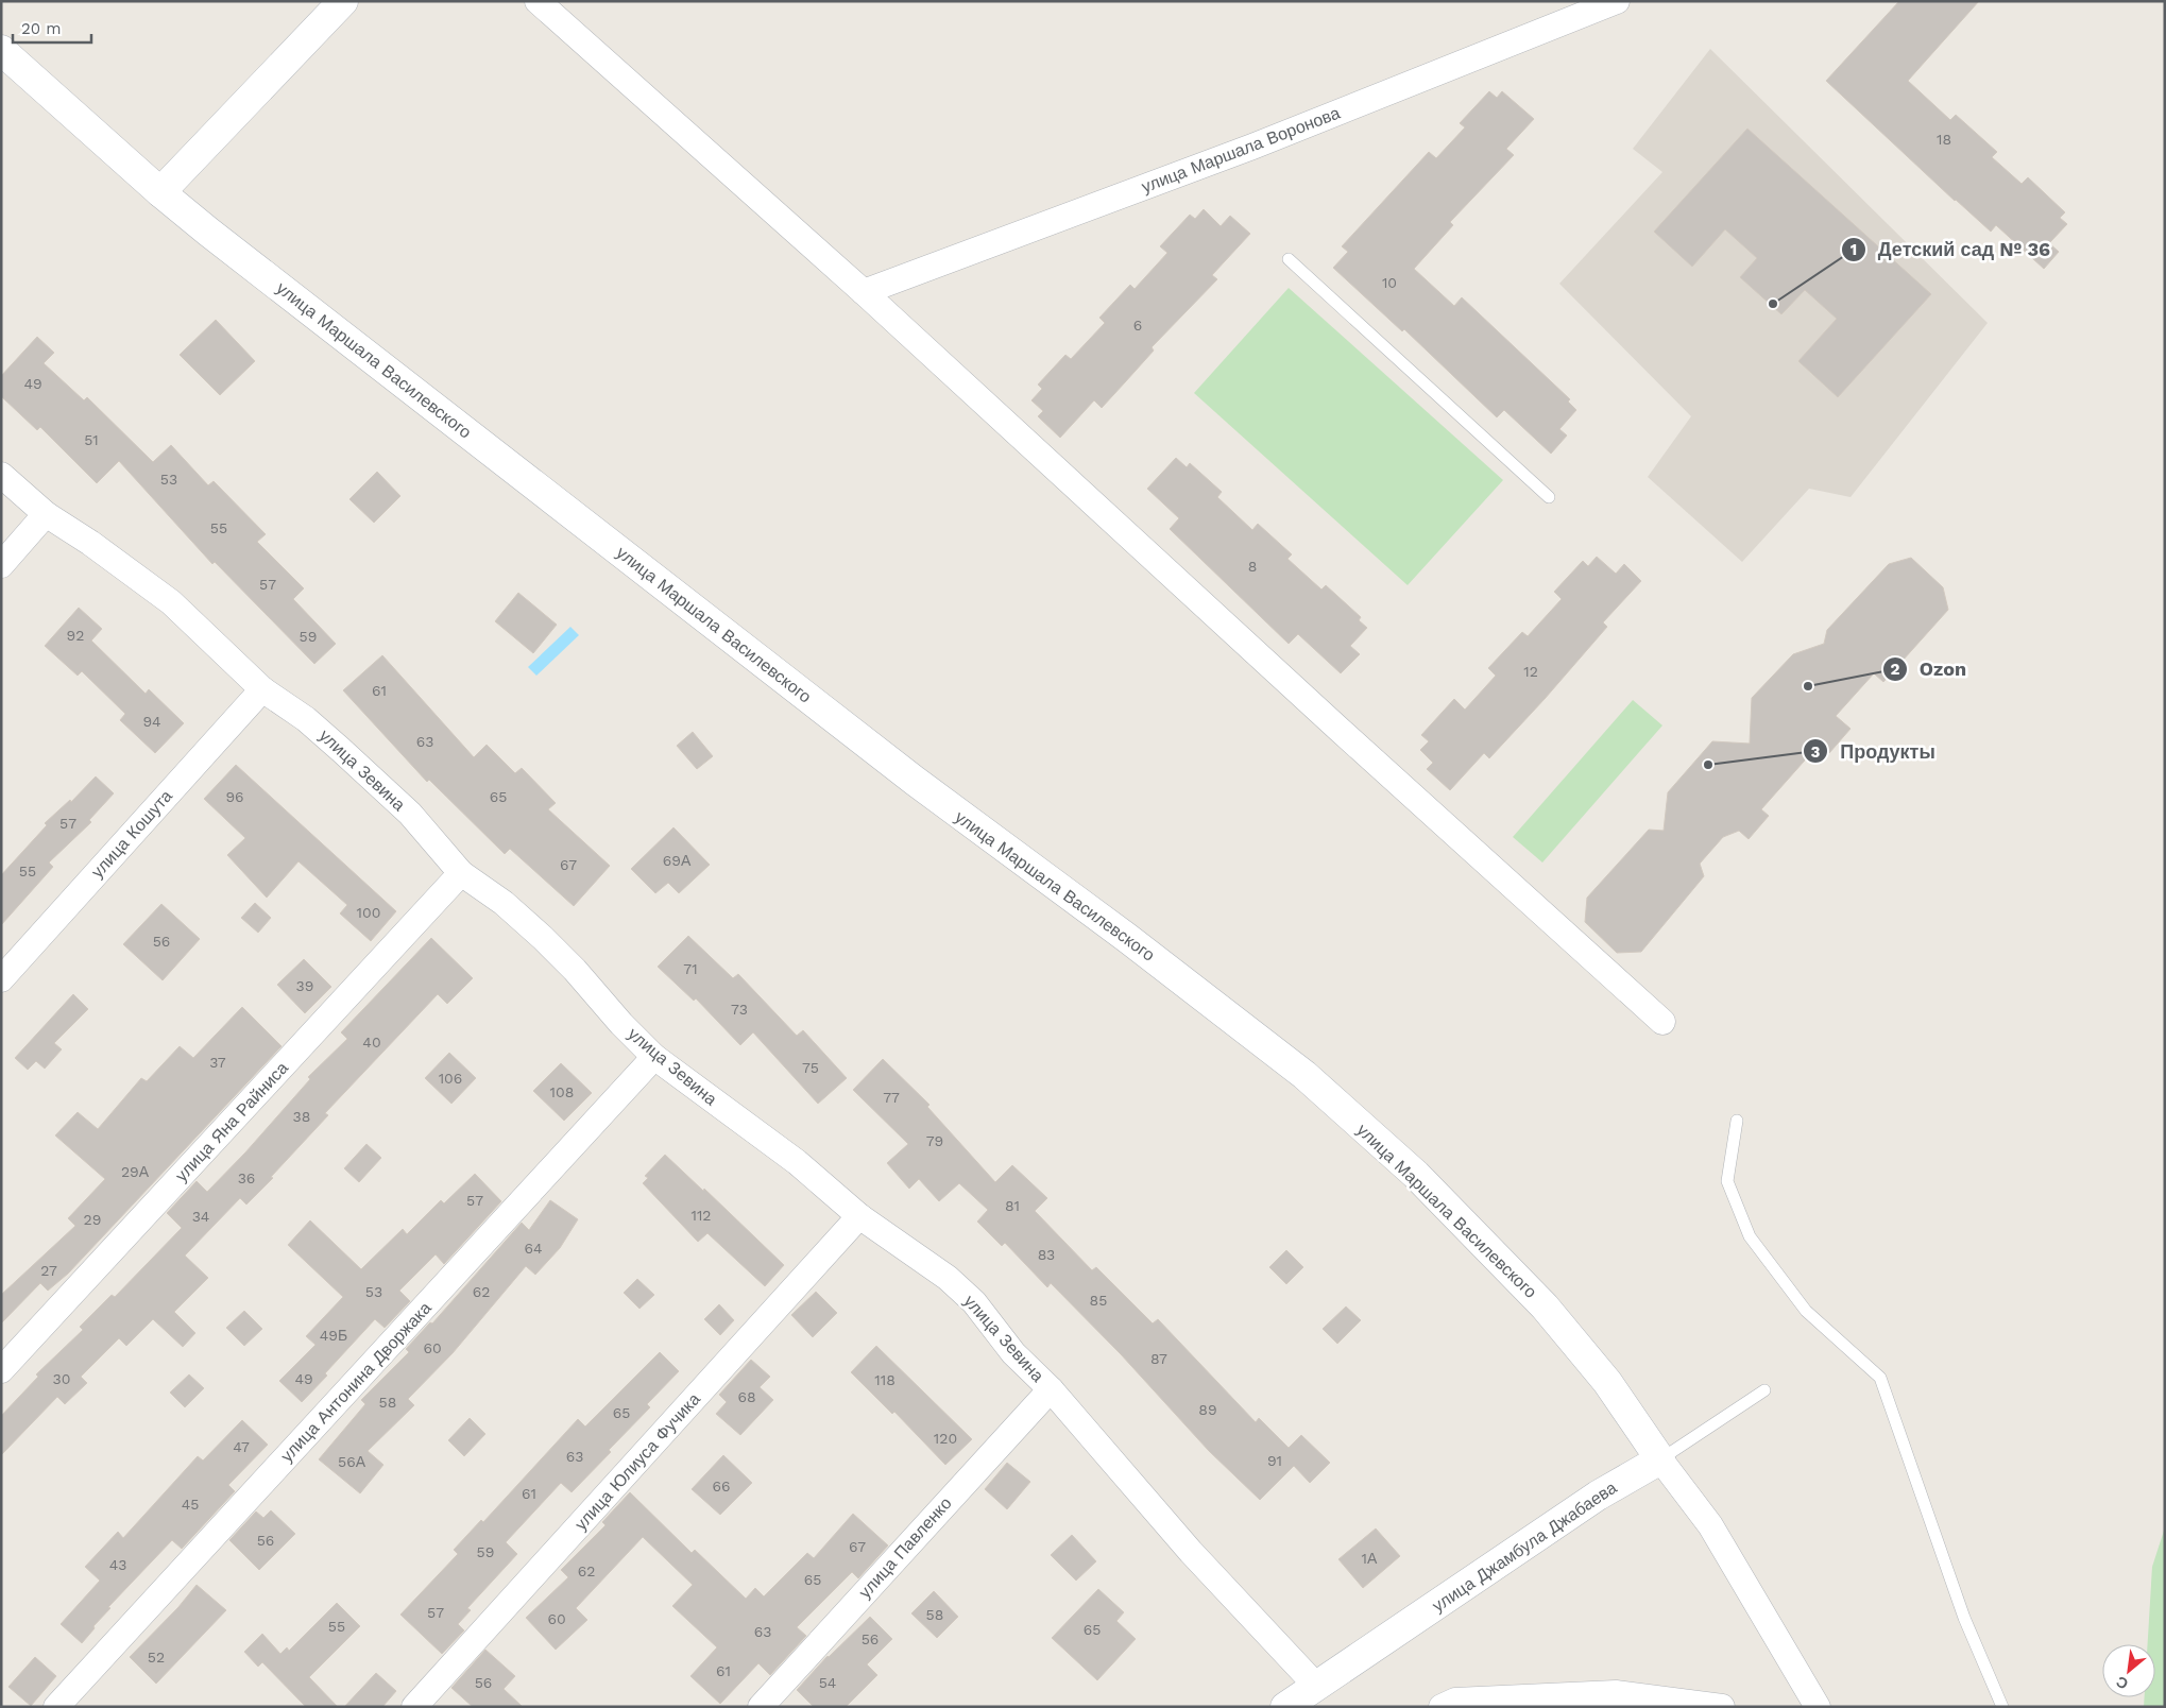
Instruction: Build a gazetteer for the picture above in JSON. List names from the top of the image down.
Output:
{
  "streets": {
    "main road": ["улица Маршала Василевского", "улица Джамбула Джабаева"],
    "street": [
      "улица Маршала Воронова",
      "улица Зевина",
      "улица Кошута",
      "улица Яна Райниса",
      "улица Антонина Дворжака",
      "улица Юлиуса Фучика",
      "улица Павленко"
    ]
  },
  "crossings": [
    ["улица Маршала Василевского", "улица Джамбула Джабаева"],
    ["улица Зевина", "улица Кошута"],
    ["улица Зевина", "улица Яна Райниса"],
    ["улица Зевина", "улица Антонина Дворжака"],
    ["улица Зевина", "улица Юлиуса Фучика"],
    ["улица Зевина", "улица Джамбула Джабаева"],
    ["улица Зевина", "улица Павленко"]
  ],
  "places": ["Детский сад № 36", "Ozon", "Продукты"],
  "house_numbers": [
    "18",
    "10",
    "6",
    "49",
    "51",
    "53",
    "55",
    "8",
    "57",
    "92",
    "59",
    "12",
    "61",
    "94",
    "63",
    "96",
    "65",
    "57",
    "69А",
    "67",
    "55",
    "100",
    "56",
    "71",
    "39",
    "73",
    "40",
    "37",
    "75",
    "106",
    "108",
    "77",
    "38",
    "79",
    "29А",
    "36",
    "57",
    "81",
    "112",
    "34",
    "29",
    "64",
    "83",
    "27",
    "53",
    "62",
    "85",
    "49Б",
    "60",
    "87",
    "30",
    "49",
    "118",
    "68",
    "58",
    "89",
    "65",
    "120",
    "47",
    "63",
    "91",
    "56А",
    "66",
    "61",
    "45",
    "56",
    "67",
    "59",
    "1А",
    "43",
    "62",
    "65",
    "57",
    "58",
    "60",
    "55",
    "65",
    "63",
    "56",
    "52",
    "61",
    "56",
    "54"
  ],
  "scale_bar": "20 m",
  "north": "bottom left"
}
